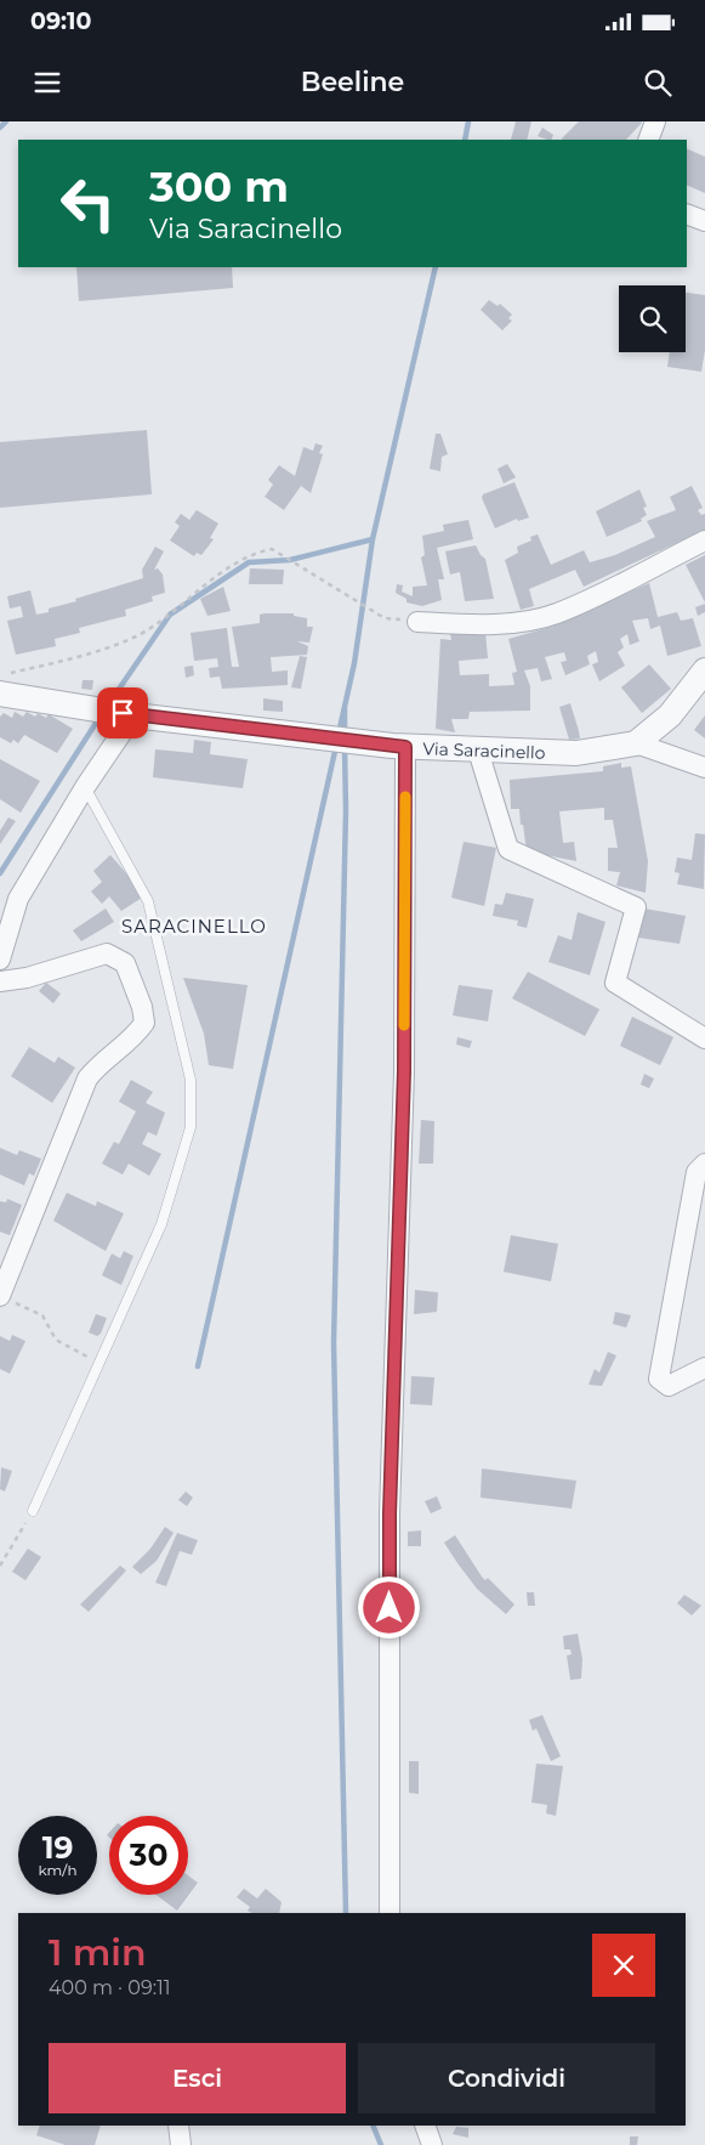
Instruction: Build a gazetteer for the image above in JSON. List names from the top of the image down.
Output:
{
  "streets": {
    "street": ["Via Saracinello"]
  },
  "districts": ["SARACINELLO"],
  "page": {
    "status": "09:10",
    "header": "Beeline",
    "turn": ["300 m", "Via Saracinello"],
    "speed": "19 km/h",
    "limit": "30",
    "heading": ["1 min", "400 m · 09:11"],
    "buttons": ["Esci", "Condividi"]
  }
}
